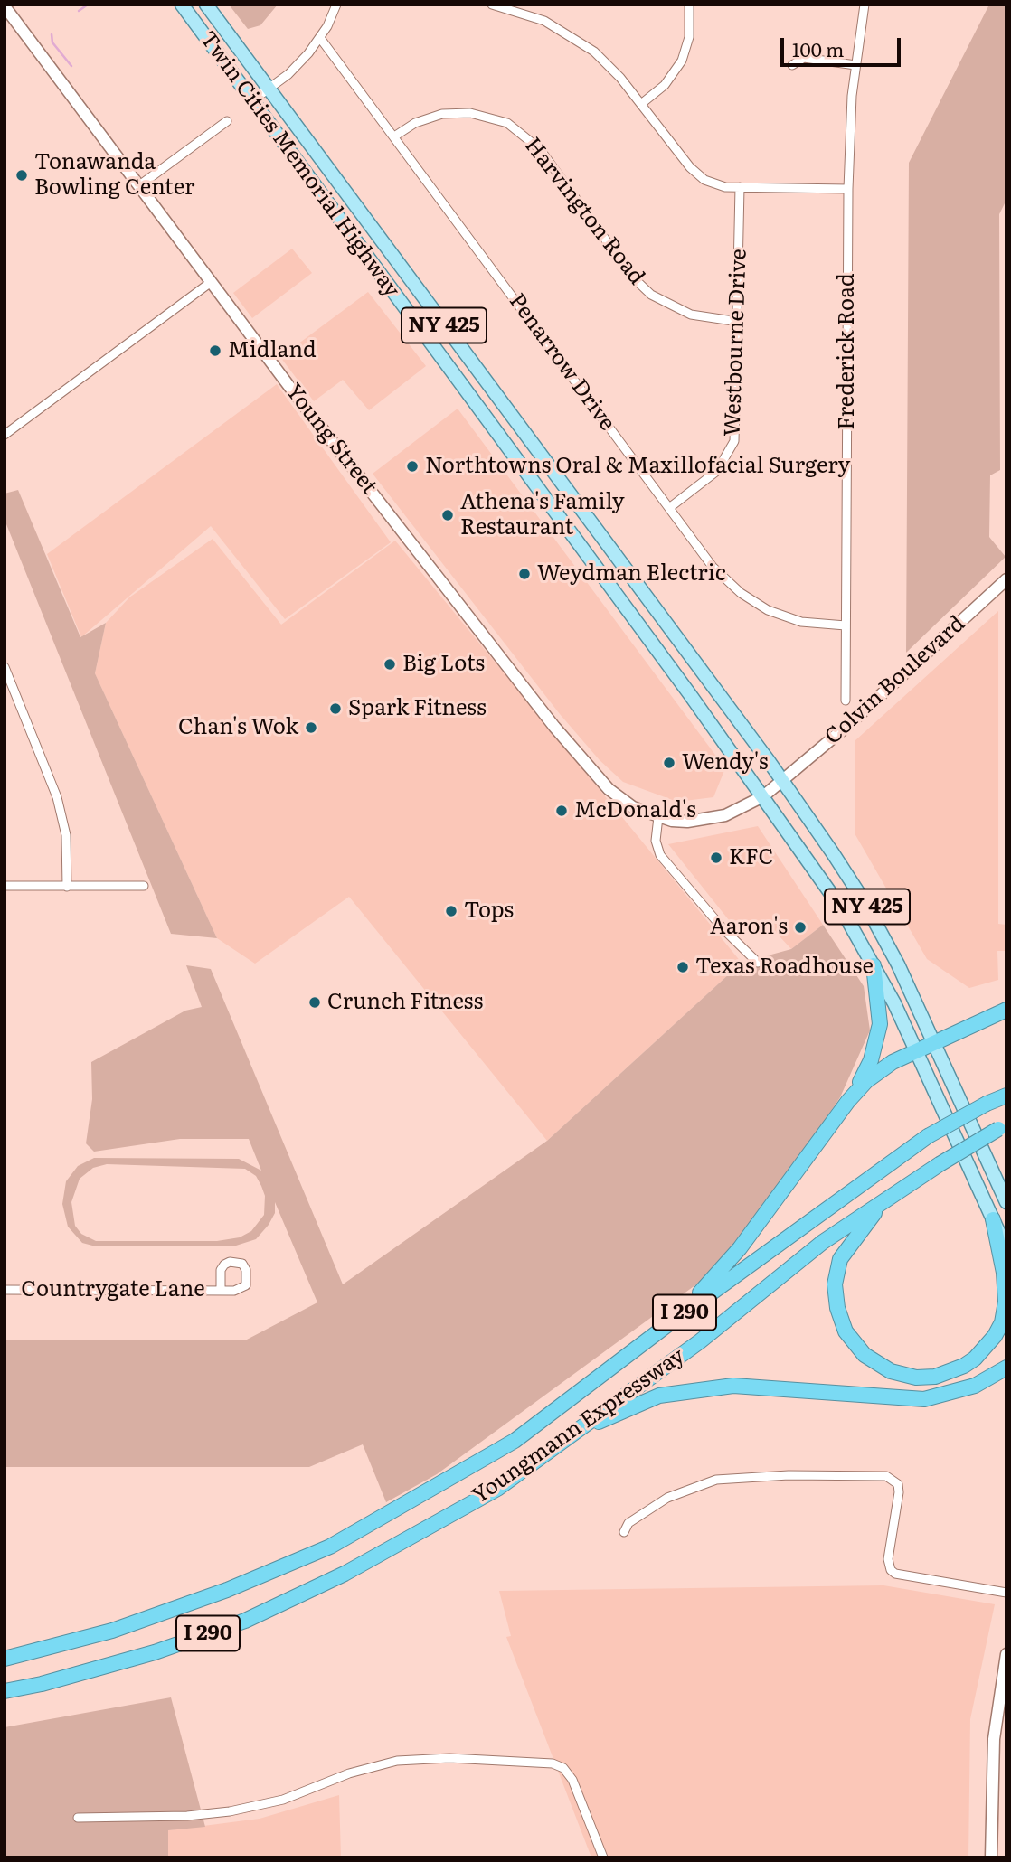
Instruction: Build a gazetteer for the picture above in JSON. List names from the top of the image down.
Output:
{
  "streets": {
    "highway": ["I 290", "Youngmann Expressway"],
    "main road": ["Twin Cities Memorial Highway", "NY 425"],
    "street": [
      "Harvington Road",
      "Westbourne Drive",
      "Frederick Road",
      "Penarrow Drive",
      "Young Street",
      "Colvin Boulevard",
      "Countrygate Lane"
    ]
  },
  "crossings": [
    ["Twin Cities Memorial Highway", "Young Street"],
    ["Twin Cities Memorial Highway", "Colvin Boulevard"],
    ["Harvington Road", "Westbourne Drive"],
    ["Harvington Road", "Penarrow Drive"],
    ["Westbourne Drive", "Penarrow Drive"],
    ["Frederick Road", "Penarrow Drive"],
    ["Young Street", "Colvin Boulevard"]
  ],
  "places": [
    "Tonawanda Bowling Center",
    "Midland",
    "Northtowns Oral & Maxillofacial Surgery",
    "Athena's Family Restaurant",
    "Weydman Electric",
    "Big Lots",
    "Spark Fitness",
    "Chan's Wok",
    "Wendy's",
    "McDonald's",
    "KFC",
    "Tops",
    "Aaron's",
    "Texas Roadhouse",
    "Crunch Fitness"
  ],
  "scale_bar": "100 m"
}
